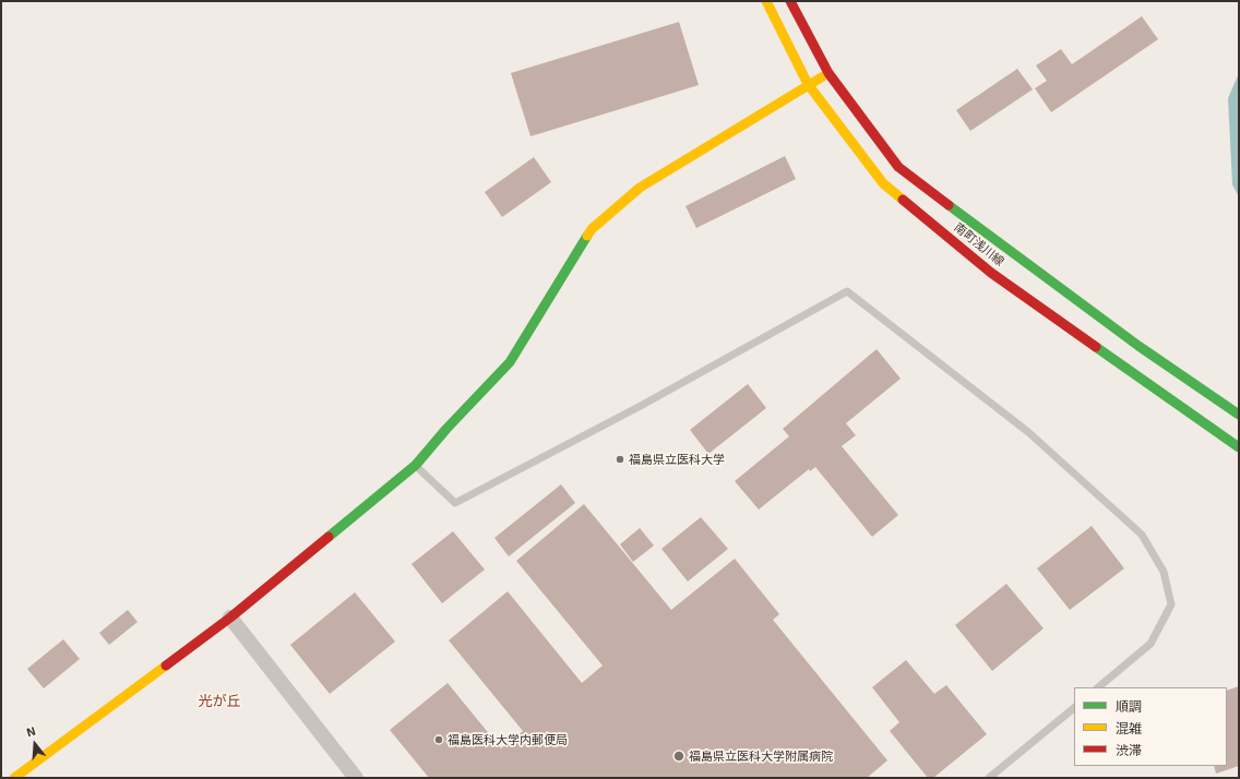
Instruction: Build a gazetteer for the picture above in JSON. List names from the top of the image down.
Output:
{
  "streets": {
    "street": ["南町浅川線"]
  },
  "districts": ["光が丘"],
  "places": ["福島県立医科大学", "福島医科大学内郵便局", "福島県立医科大学附属病院"],
  "legend": ["順調", "混雑", "渋滞"],
  "north": "top"
}
